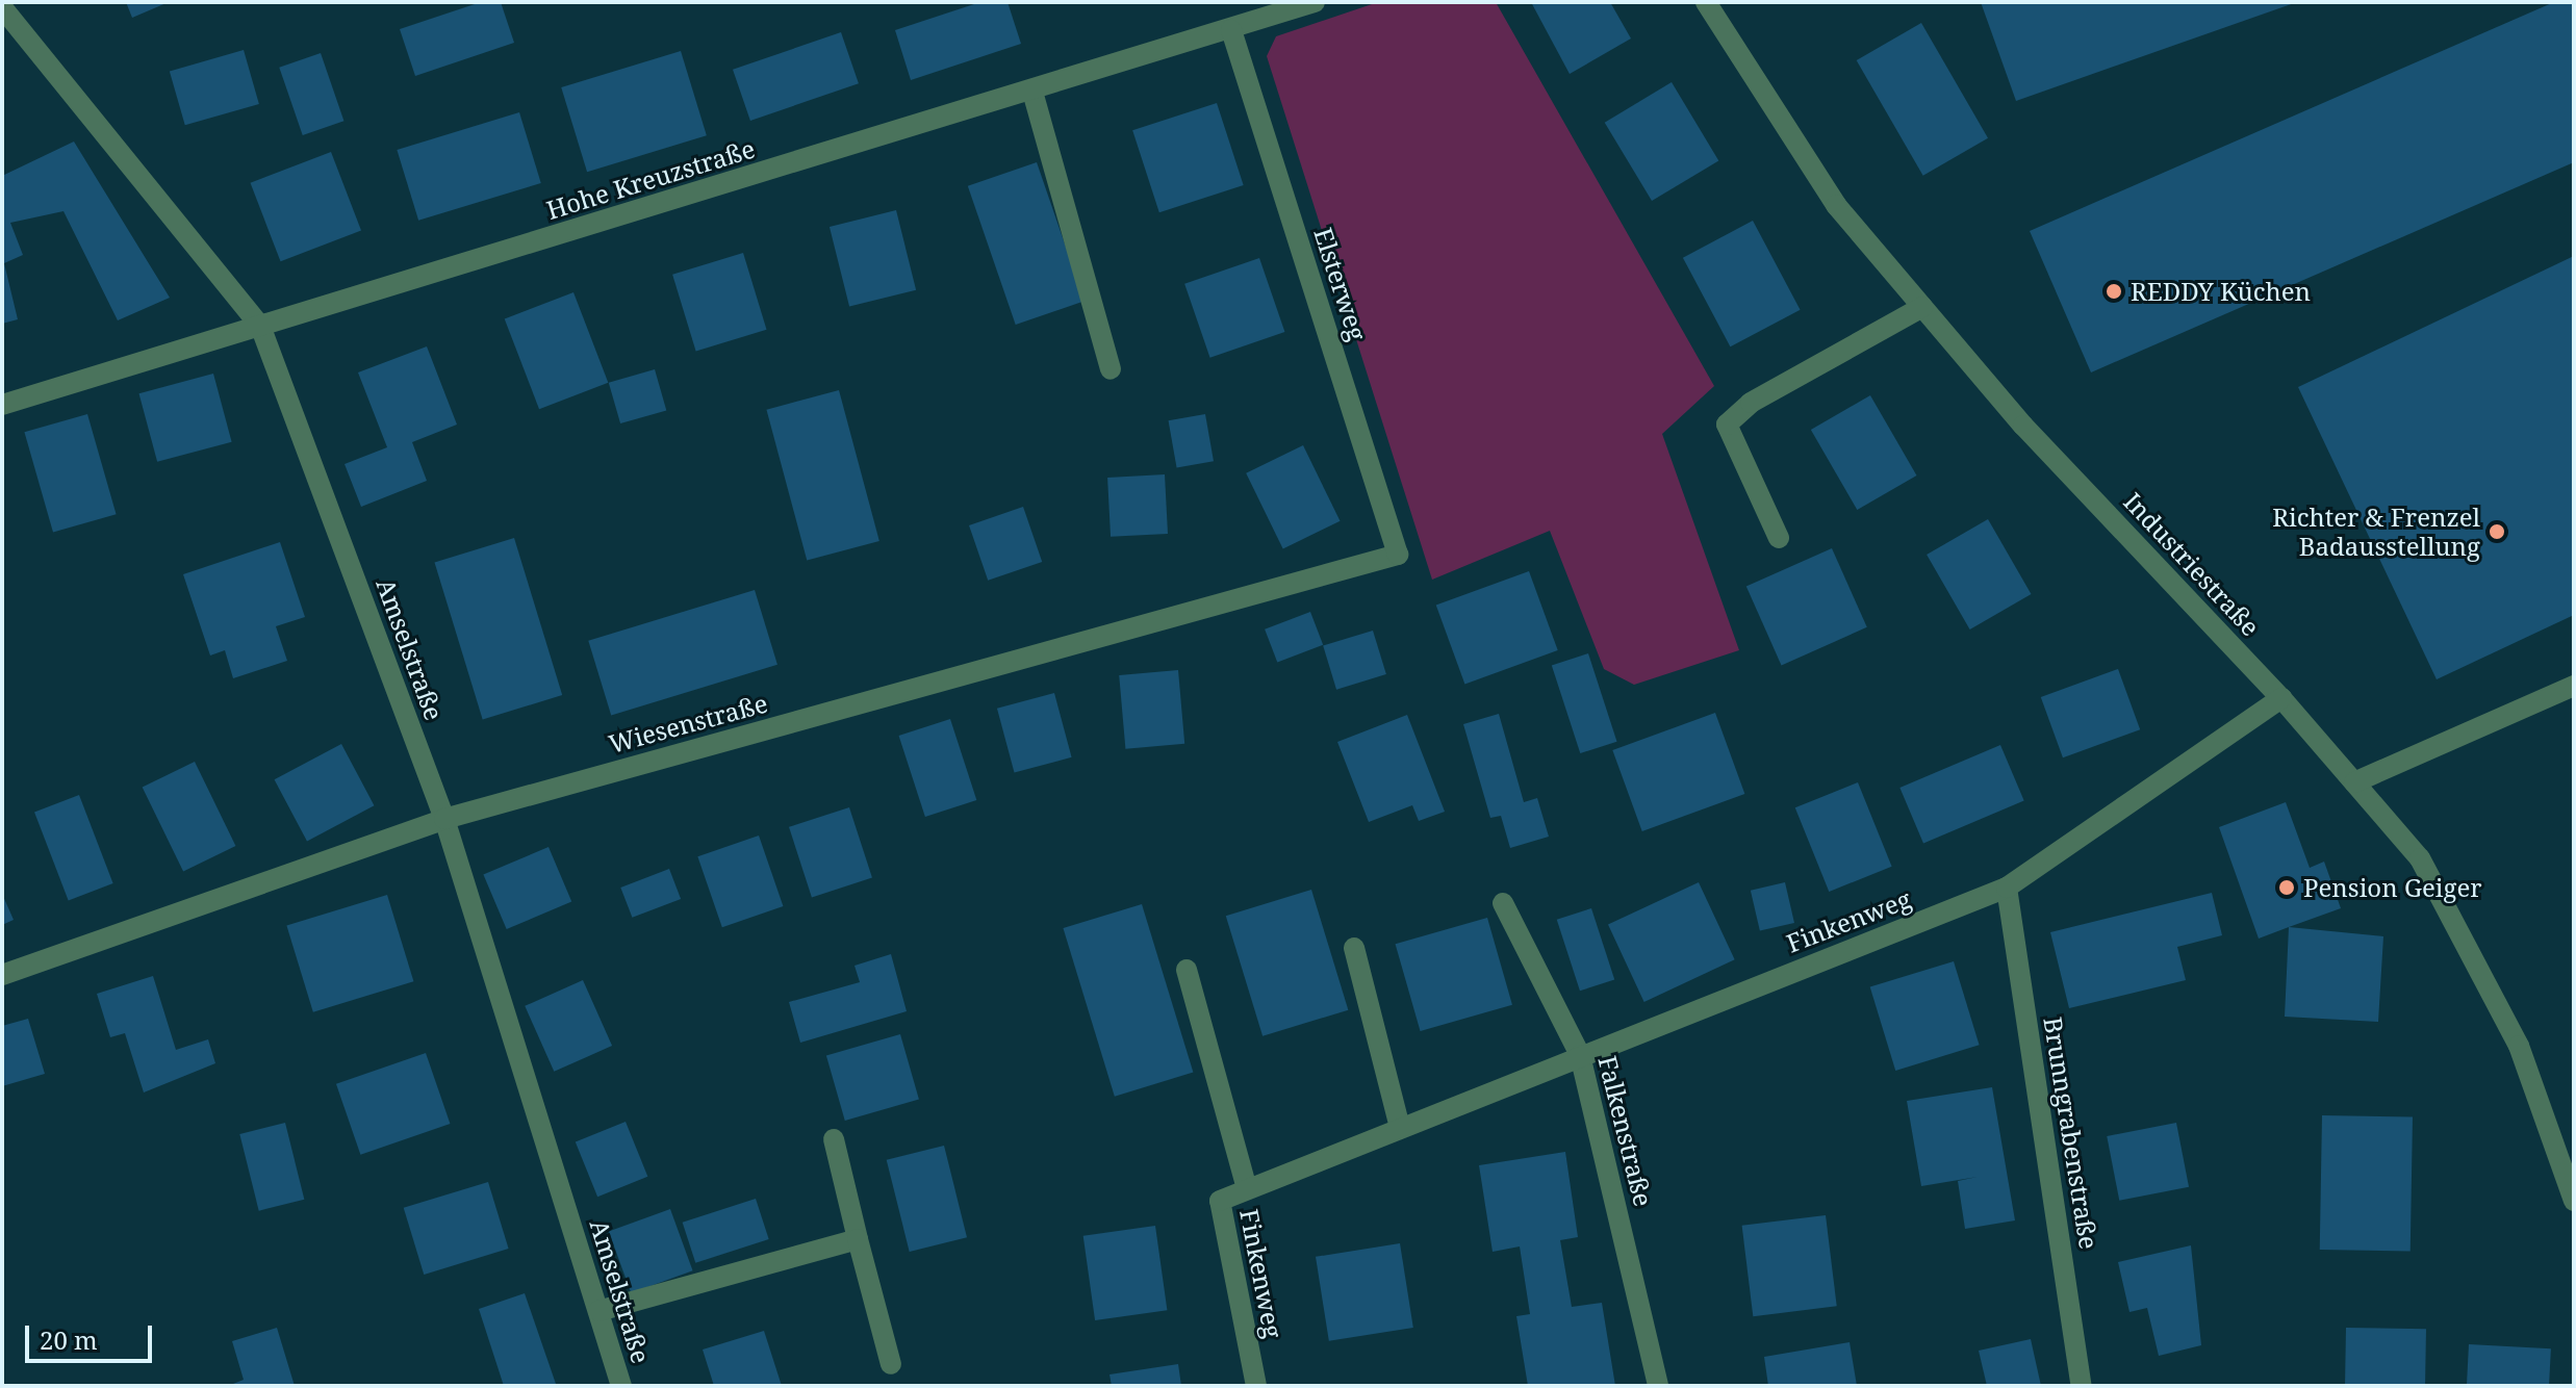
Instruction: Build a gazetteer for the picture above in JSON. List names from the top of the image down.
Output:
{
  "streets": {
    "street": [
      "Hohe Kreuzstraße",
      "Elsterweg",
      "Industriestraße",
      "Amselstraße",
      "Wiesenstraße",
      "Finkenweg",
      "Falkenstraße",
      "Brunngrabenstraße"
    ]
  },
  "crossings": [
    ["Hohe Kreuzstraße", "Elsterweg"],
    ["Hohe Kreuzstraße", "Amselstraße"],
    ["Elsterweg", "Wiesenstraße"],
    ["Industriestraße", "Finkenweg"],
    ["Amselstraße", "Wiesenstraße"],
    ["Finkenweg", "Falkenstraße"],
    ["Finkenweg", "Brunngrabenstraße"]
  ],
  "places": ["REDDY Küchen", "Richter & Frenzel Badausstellung", "Pension Geiger"],
  "scale_bar": "20 m"
}
